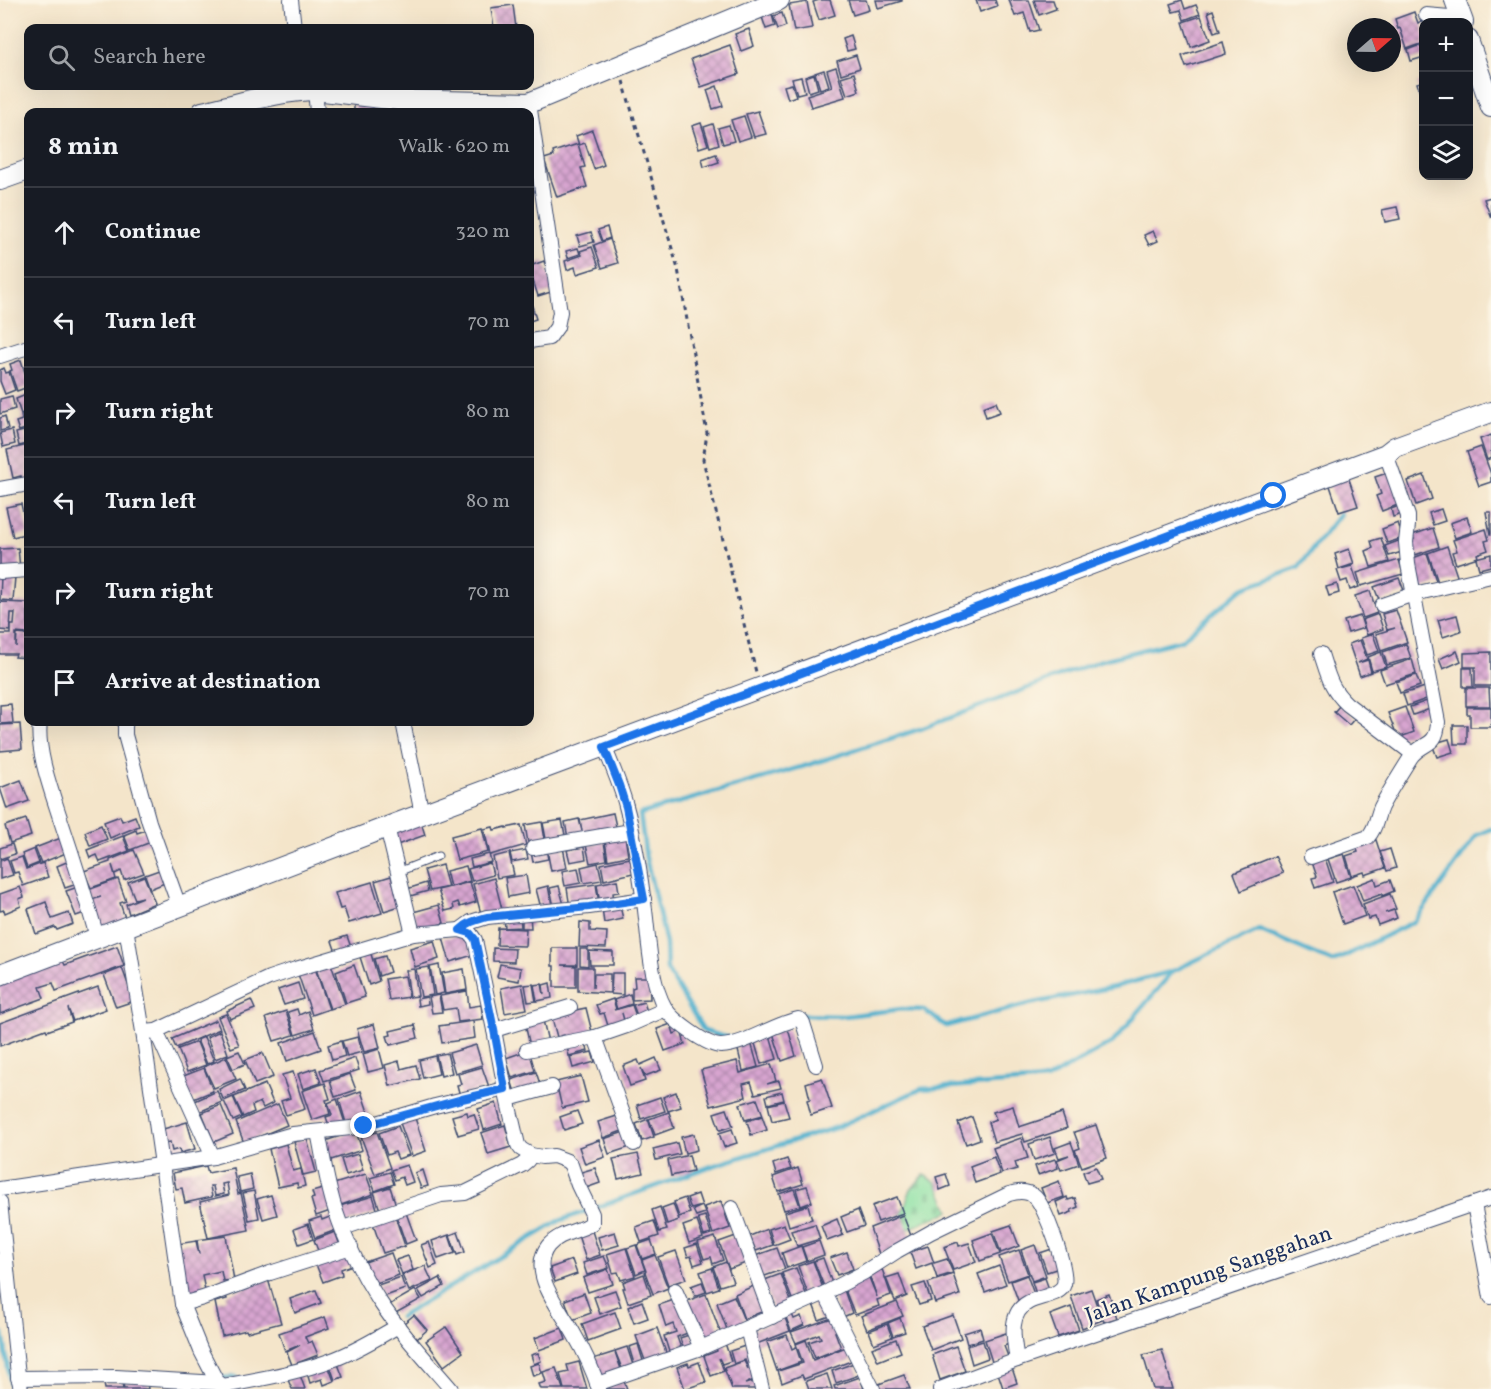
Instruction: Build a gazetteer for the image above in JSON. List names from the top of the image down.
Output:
{
  "streets": {
    "street": ["Jalan Kampung Sanggahan"]
  },
  "north": "right",
  "page": {
    "map_buttons": ["+", "−"],
    "search": "Search here",
    "heading": ["8 min", "Walk · 620 m"],
    "list": [
      ["Continue", "320 m"],
      ["Turn left", "70 m"],
      ["Turn right", "80 m"],
      ["Turn left", "80 m"],
      ["Turn right", "70 m"],
      "Arrive at destination"
    ]
  }
}
